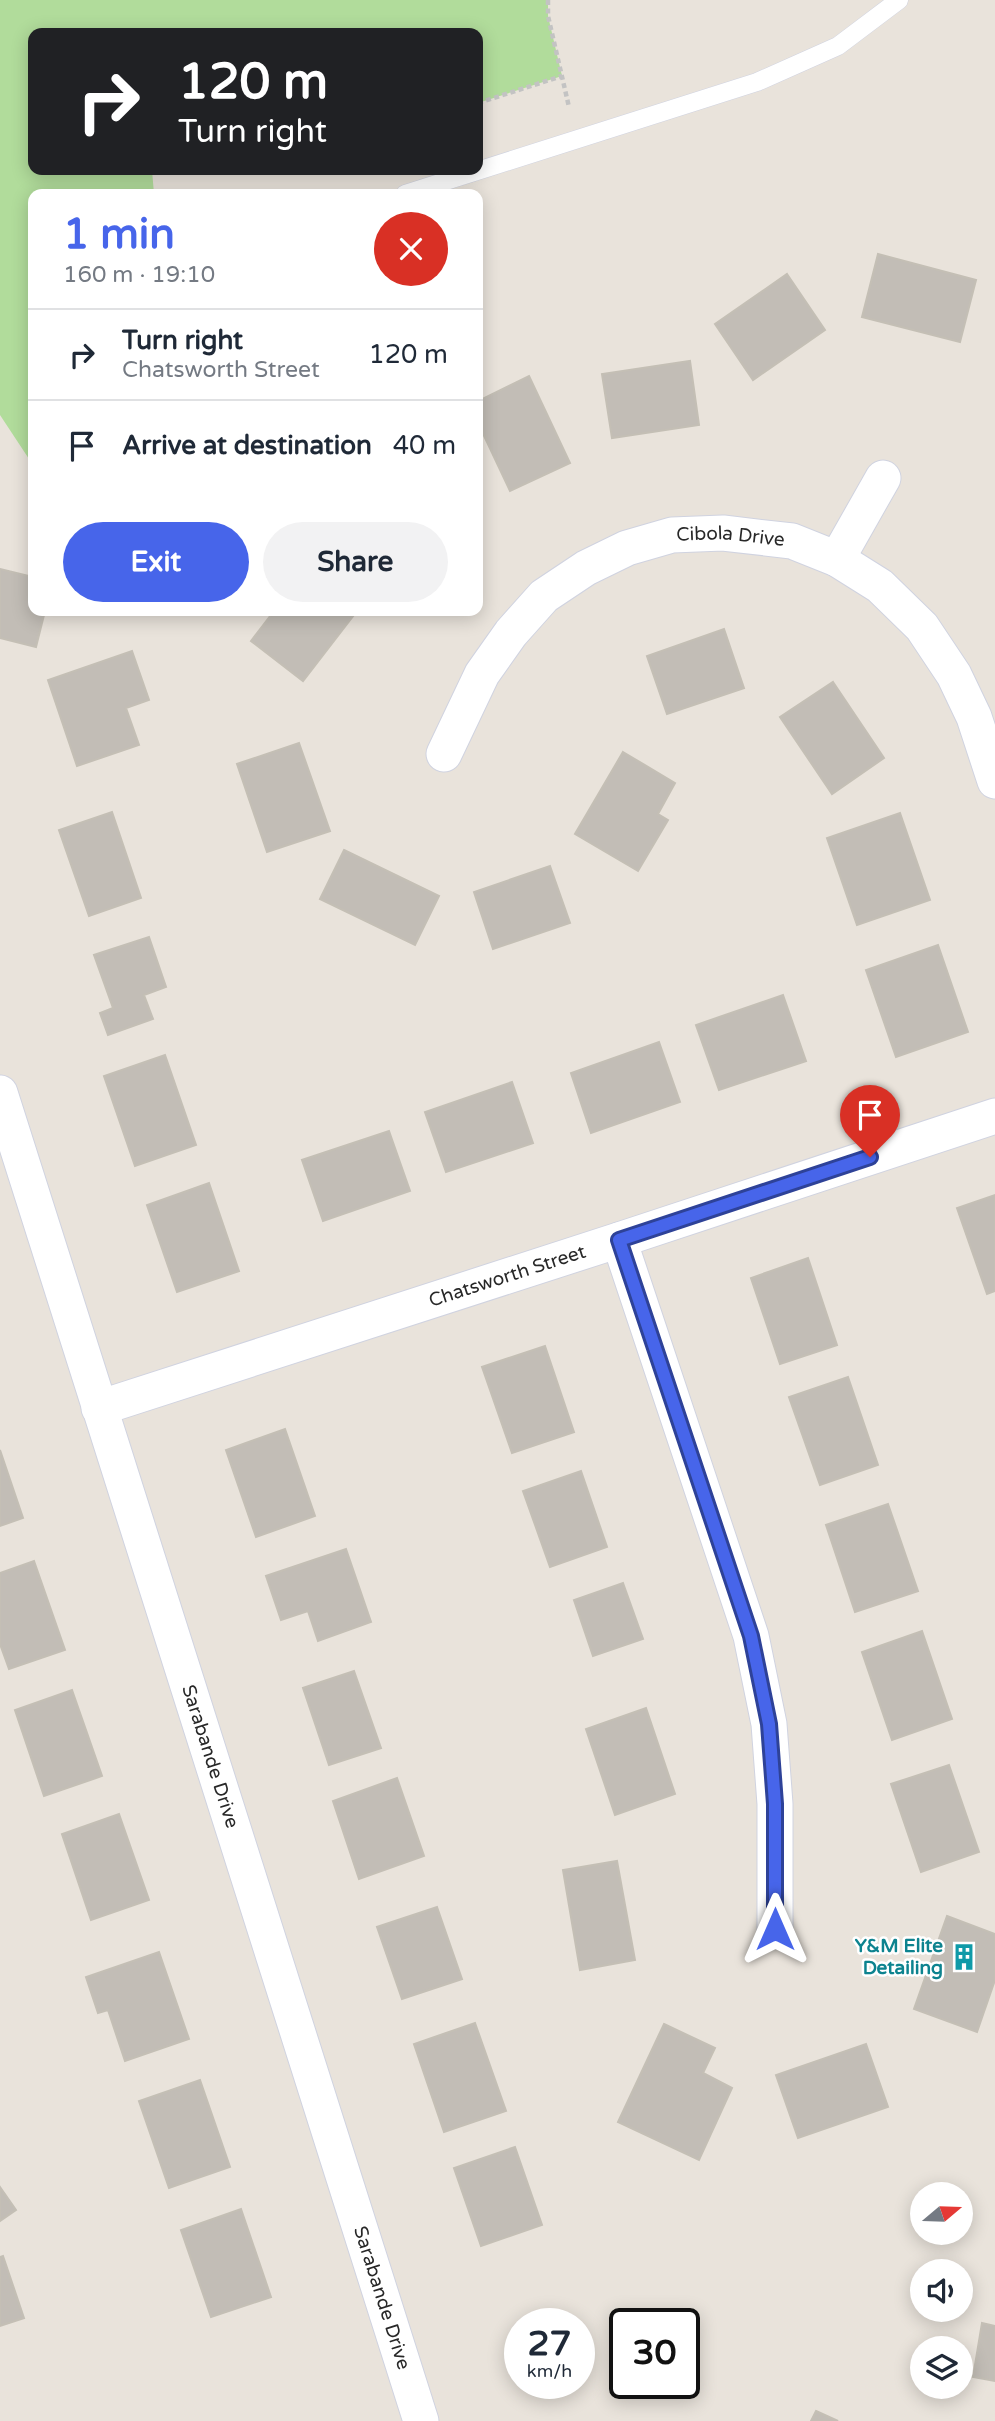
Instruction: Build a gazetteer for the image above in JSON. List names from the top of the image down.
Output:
{
  "streets": {
    "street": ["Cibola Drive", "Chatsworth Street", "Sarabande Drive"]
  },
  "crossings": [
    ["Chatsworth Street", "Sarabande Drive"]
  ],
  "places": {
    "building": ["Y&M Elite Detailing"]
  },
  "north": "right",
  "page": {
    "turn": ["120 m", "Turn right"],
    "heading": ["1 min", "160 m · 19:10"],
    "list": [
      {
        "name": "Turn right",
        "note": "Chatsworth Street",
        "value": "120 m"
      },
      {
        "name": "Arrive at destination",
        "value": "40 m"
      }
    ],
    "buttons": ["Exit", "Share"],
    "speed": "27 km/h",
    "limit": "30"
  }
}
